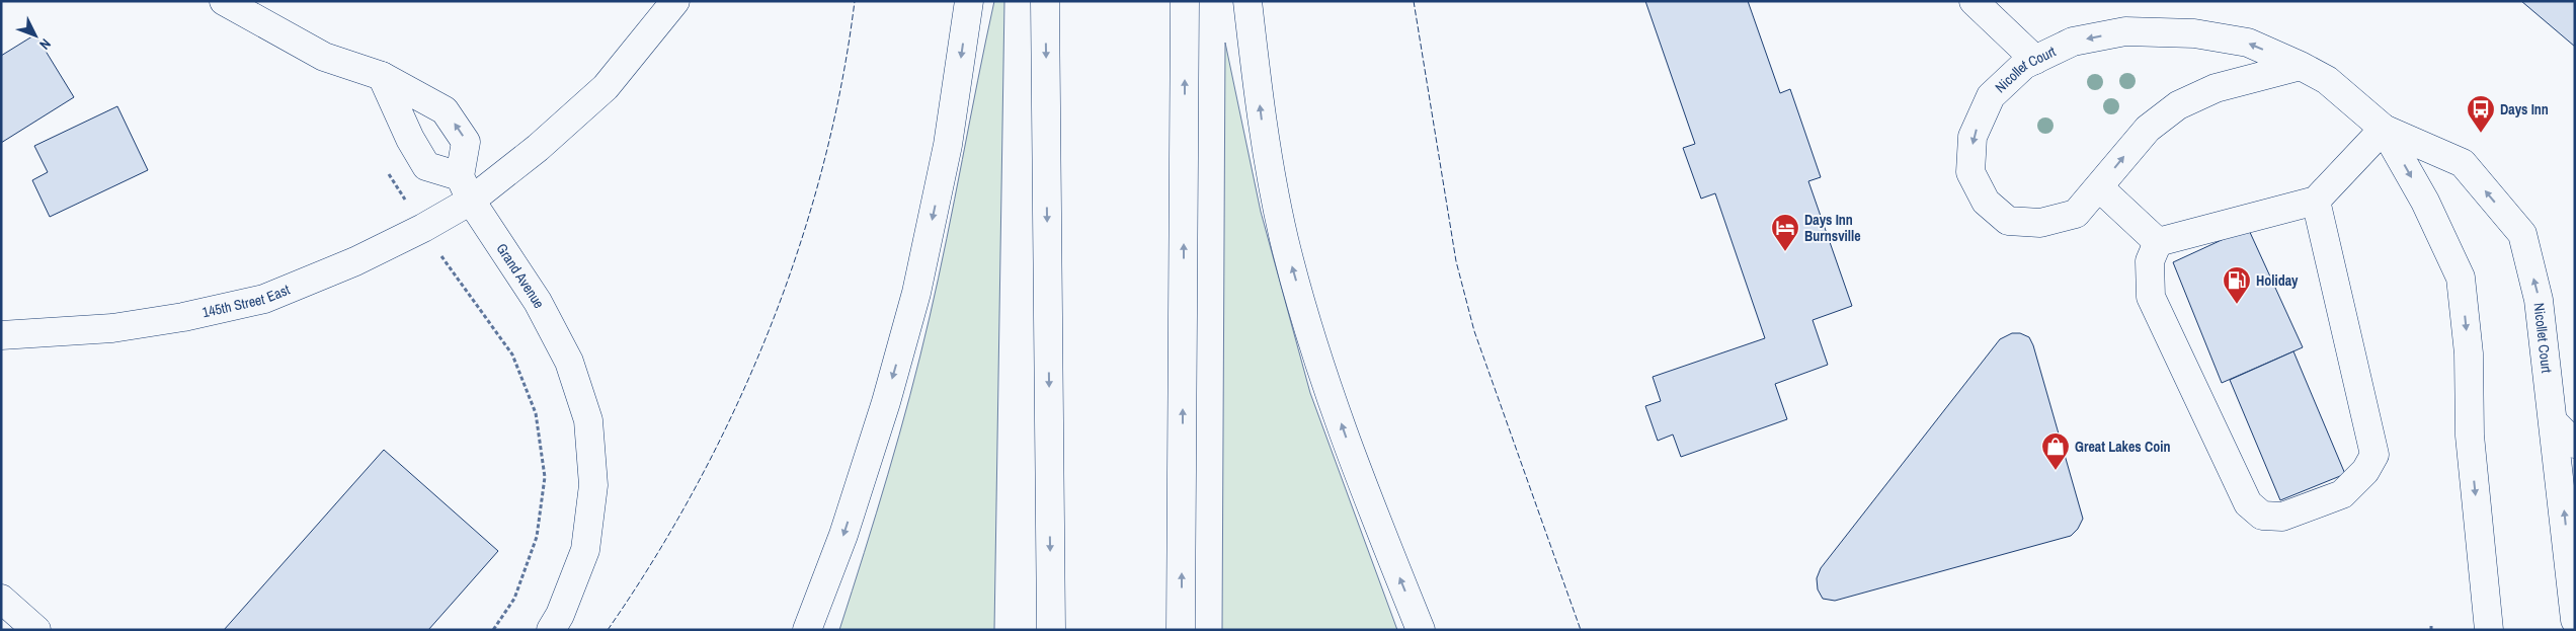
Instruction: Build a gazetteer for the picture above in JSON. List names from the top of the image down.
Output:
{
  "streets": {
    "main road": ["Nicollet Court", "Grand Avenue", "145th Street East"]
  },
  "crossings": [
    ["Grand Avenue", "145th Street East"]
  ],
  "places": {
    "bus stop": ["Days Inn"],
    "hotel": ["Days Inn Burnsville"],
    "fuel station": ["Holiday"],
    "shop": ["Great Lakes Coin"]
  },
  "north": "bottom right"
}
